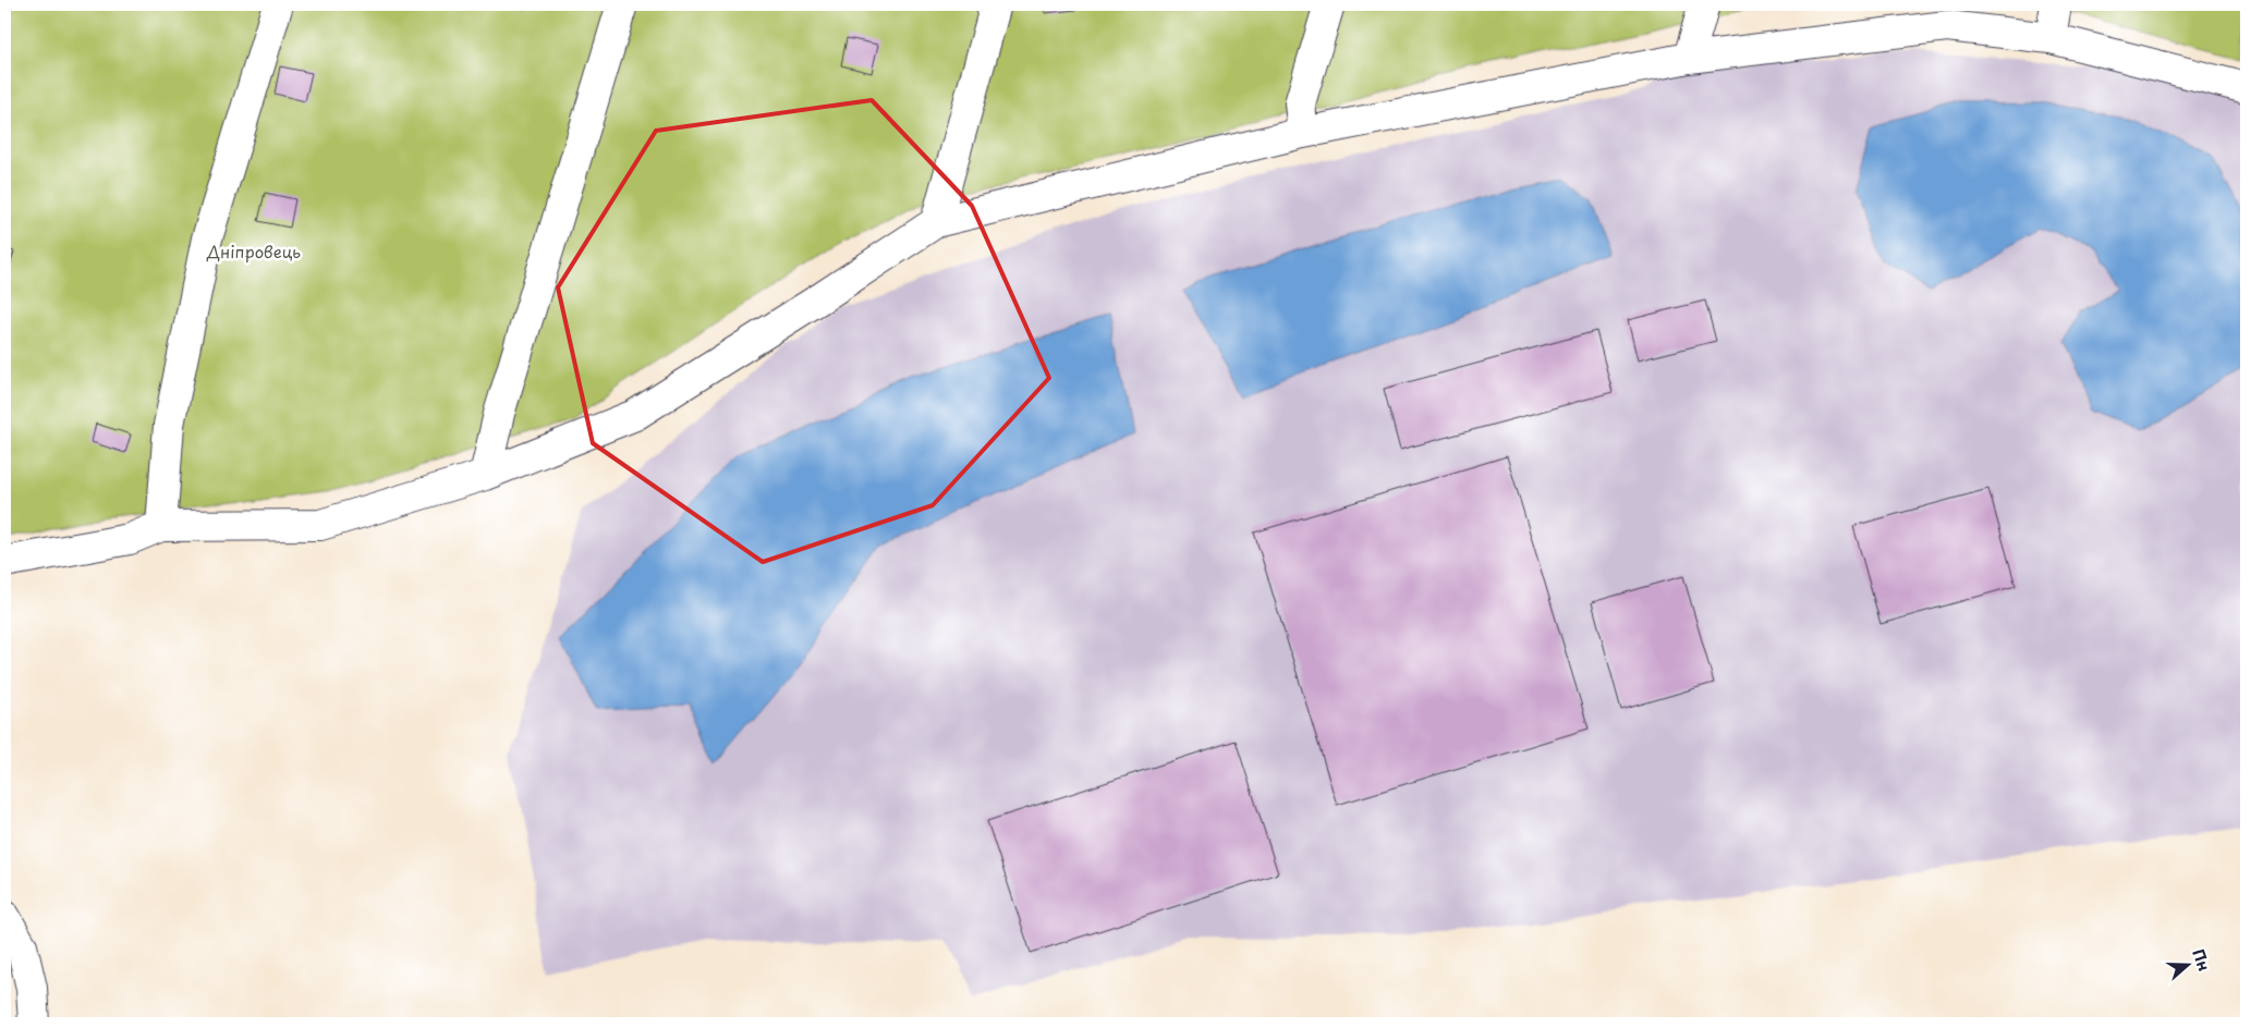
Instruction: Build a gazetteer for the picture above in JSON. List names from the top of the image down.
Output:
{
  "parks": ["Дніпровець"],
  "north": "right"
}
